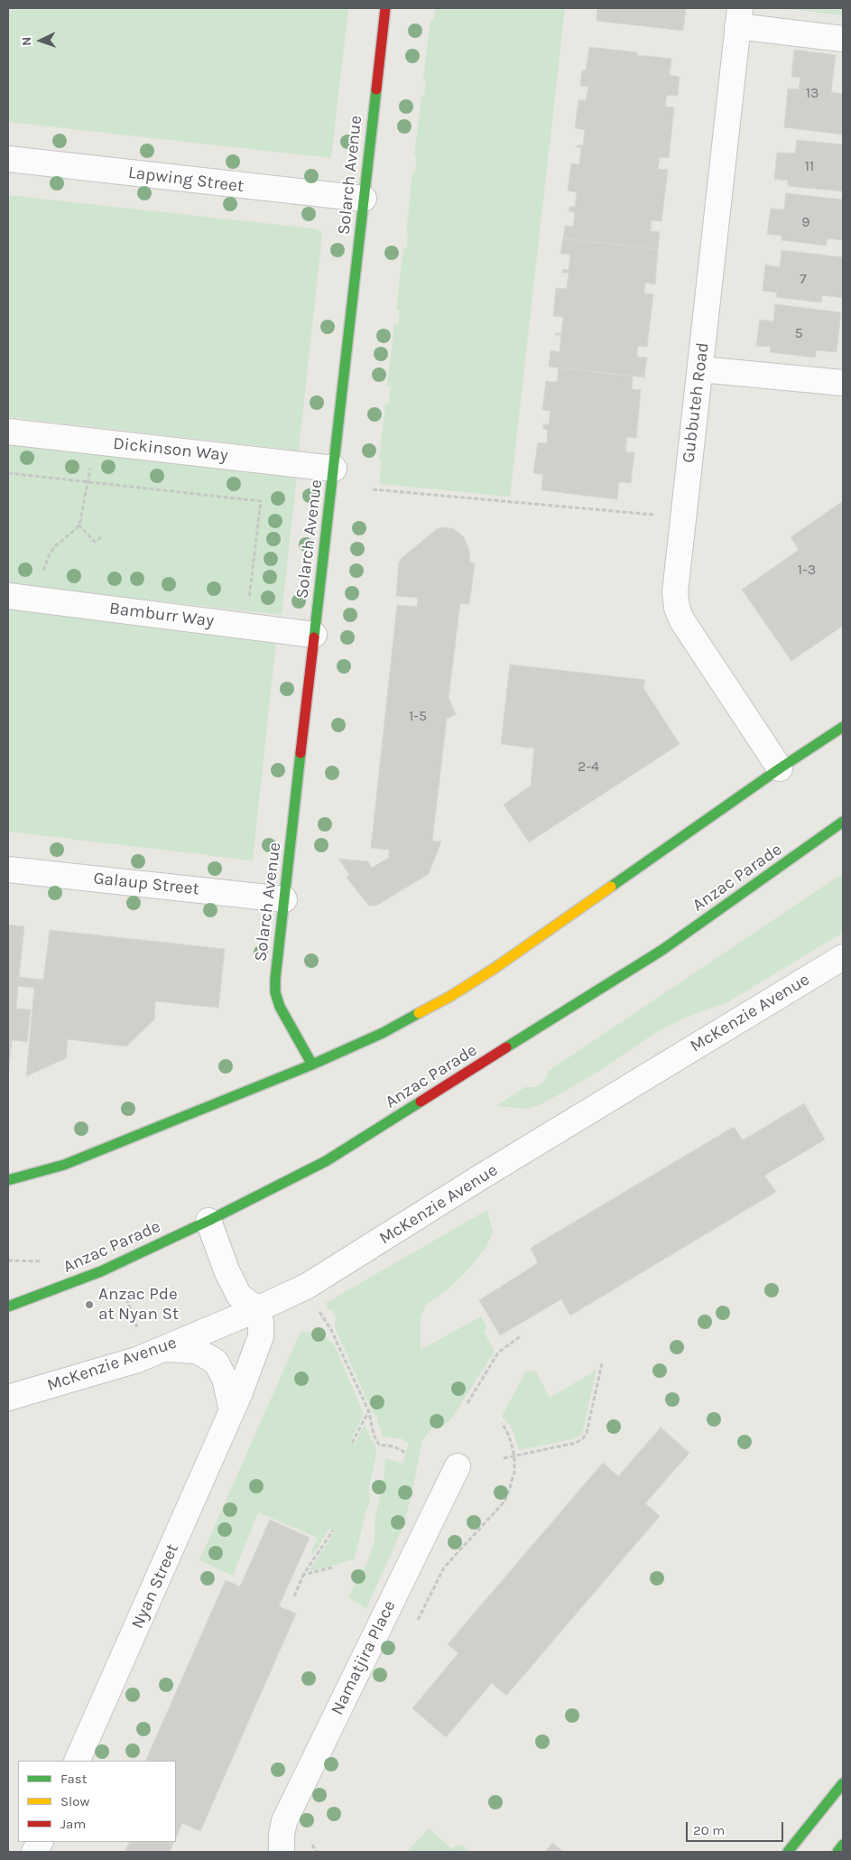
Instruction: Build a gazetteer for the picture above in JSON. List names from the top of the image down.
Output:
{
  "streets": {
    "main road": ["Solarch Avenue", "Anzac Parade"],
    "street": [
      "Lapwing Street",
      "Gubbuteh Road",
      "Dickinson Way",
      "Bamburr Way",
      "Galaup Street",
      "McKenzie Avenue",
      "Nyan Street",
      "Namatjira Place"
    ]
  },
  "crossings": [
    ["Solarch Avenue", "Lapwing Street"],
    ["Solarch Avenue", "Dickinson Way"],
    ["Solarch Avenue", "Bamburr Way"],
    ["Solarch Avenue", "Galaup Street"],
    ["McKenzie Avenue", "Nyan Street"]
  ],
  "places": ["Anzac Pde at Nyan St"],
  "house_numbers": [
    "13",
    "11",
    "9",
    "7",
    "5",
    "1-3",
    "1-5",
    "2-4"
  ],
  "legend": ["Fast", "Slow", "Jam"],
  "scale_bar": "20 m",
  "north": "left"
}
